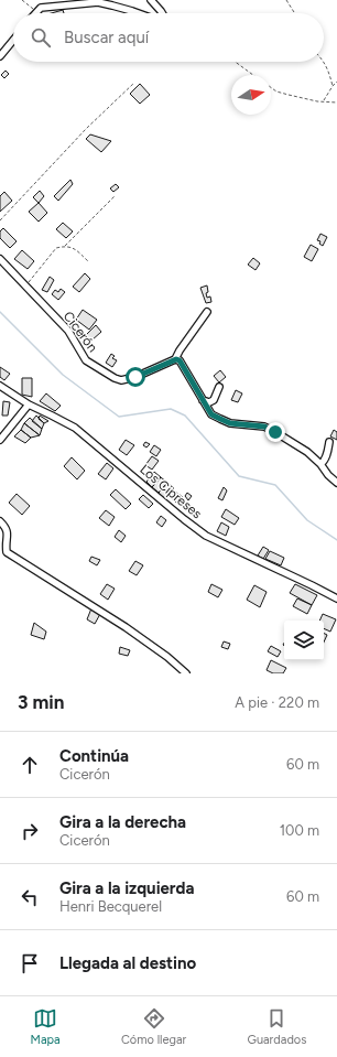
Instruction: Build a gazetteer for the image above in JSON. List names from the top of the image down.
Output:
{
  "streets": {
    "street": ["Cicerón", "Los Cipreses"]
  },
  "north": "right",
  "page": {
    "search": "Buscar aquí",
    "heading": ["3 min", "A pie · 220 m"],
    "list": [
      ["Continúa", "Cicerón", "60 m"],
      ["Gira a la derecha", "Cicerón", "100 m"],
      ["Gira a la izquierda", "Henri Becquerel", "60 m"],
      "Llegada al destino"
    ],
    "nav": ["Mapa", "Cómo llegar", "Guardados"]
  }
}
